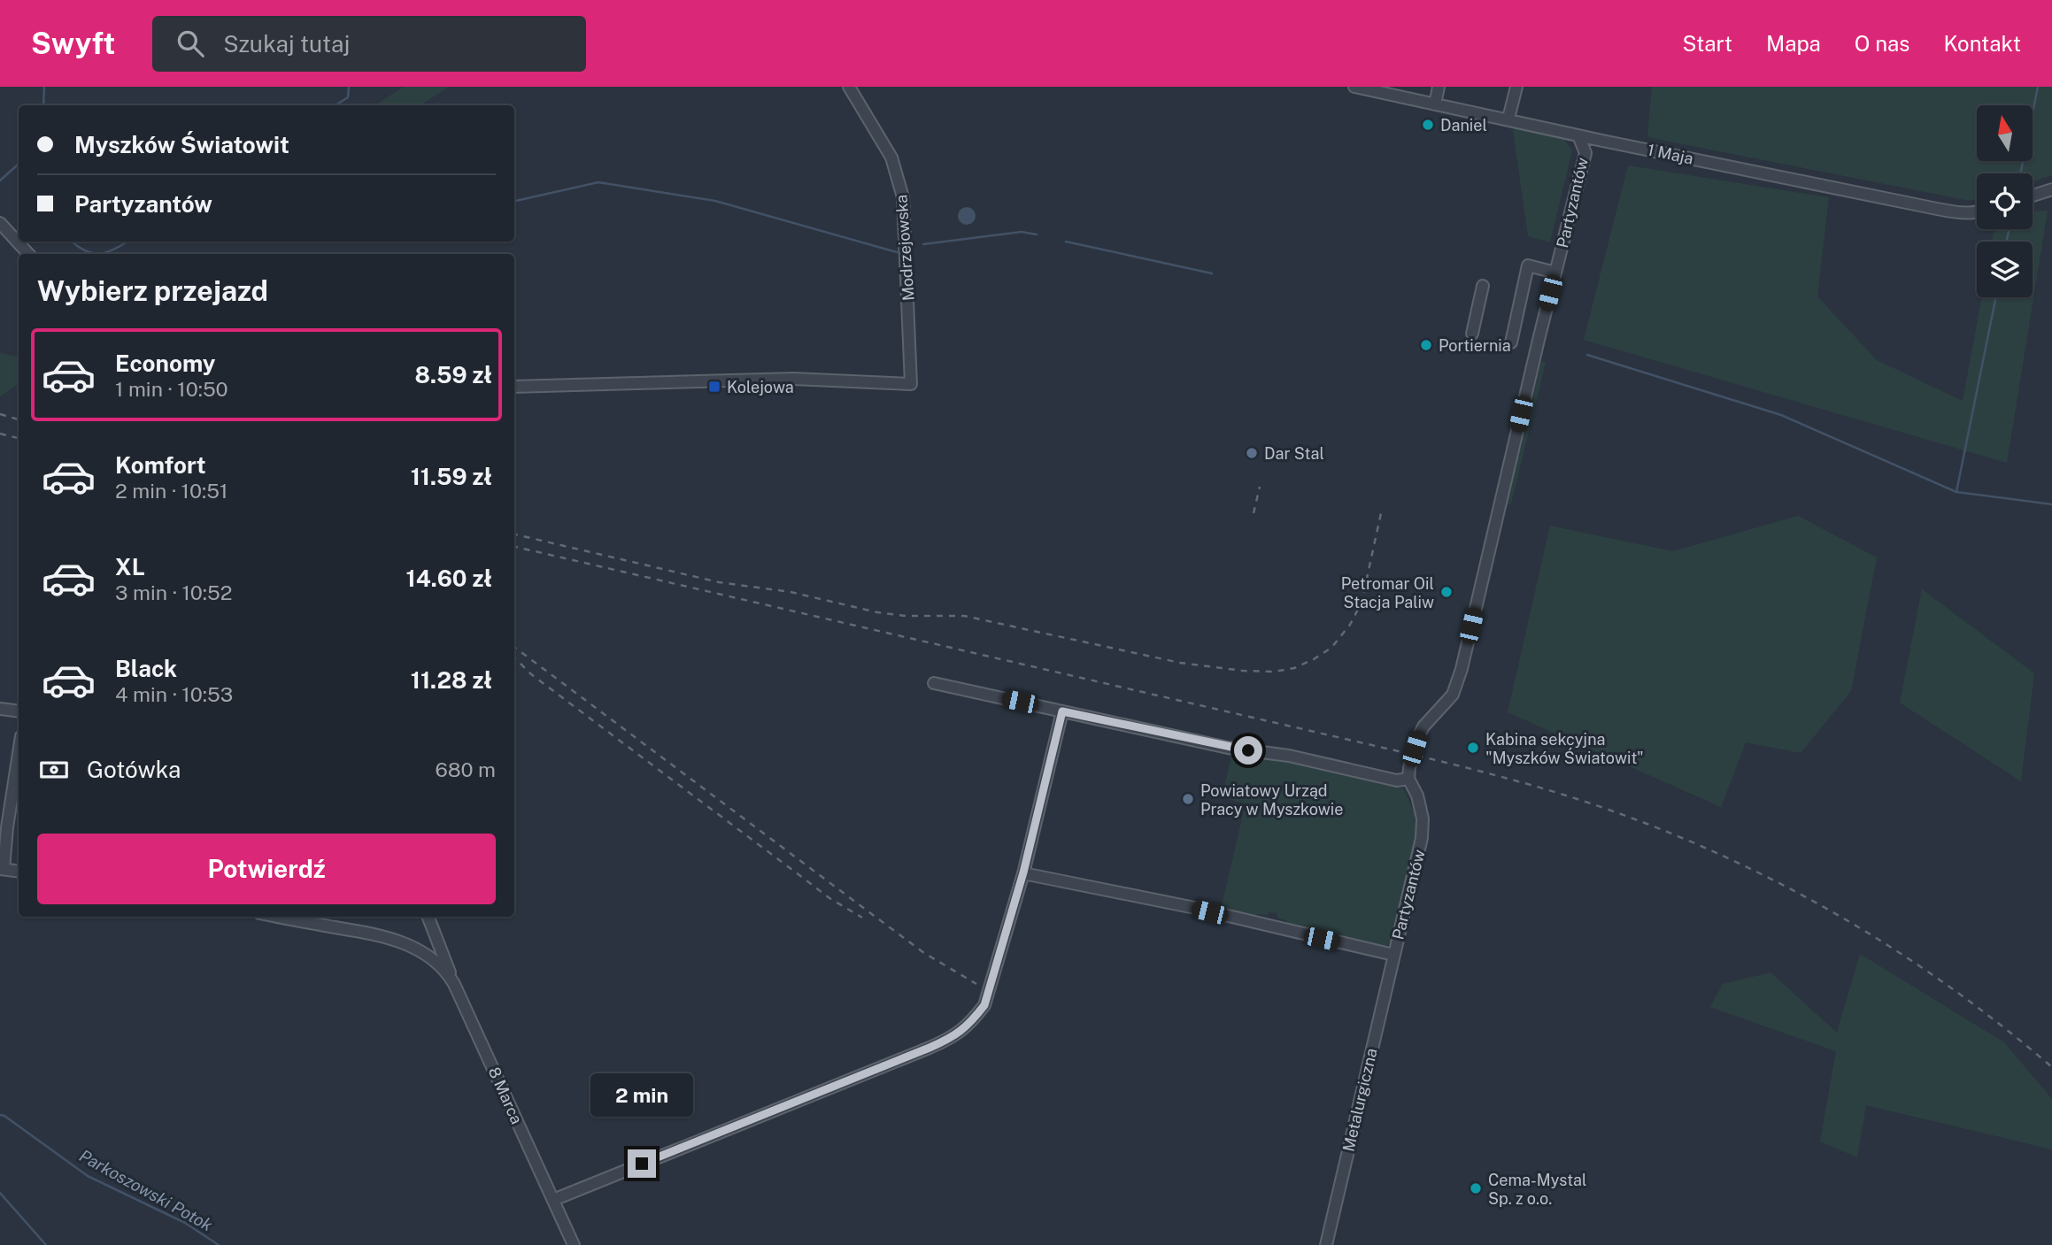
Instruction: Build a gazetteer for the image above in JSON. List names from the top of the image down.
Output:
{
  "streets": {
    "street": [
      "1 Maja",
      "Partyzantów",
      "Modrzejowska",
      "8 Marca",
      "Metalurgiczna"
    ]
  },
  "crossings": [
    ["1 Maja", "Partyzantów"],
    ["Partyzantów", "Metalurgiczna"]
  ],
  "water": ["Parkoszowski Potok"],
  "places": {
    "other": [
      "Daniel",
      "Portiernia",
      "Dar Stal",
      "Petromar Oil Stacja Paliw",
      "Kabina sekcyjna \"Myszków Światowit\"",
      "Powiatowy Urząd Pracy w Myszkowie",
      "Cema-Mystal Sp. z o.o."
    ],
    "transit": ["Kolejowa"]
  },
  "north": "top",
  "page": {
    "header": "Swyft",
    "search": "Szukaj tutaj",
    "nav": [
      "Start",
      "Mapa",
      "O nas",
      "Kontakt"
    ],
    "banner": ["Myszków Światowit", "Partyzantów"],
    "heading": "Wybierz przejazd",
    "list": [
      {
        "name": "Economy",
        "note": "1 min · 10:50",
        "value": "8.59 zł"
      },
      {
        "name": "Komfort",
        "note": "2 min · 10:51",
        "value": "11.59 zł"
      },
      {
        "name": "XL",
        "note": "3 min · 10:52",
        "value": "14.60 zł"
      },
      {
        "name": "Black",
        "note": "4 min · 10:53",
        "value": "11.28 zł"
      }
    ],
    "pay": ["Gotówka", "680 m"],
    "buttons": "Potwierdź",
    "bubble": "2 min"
  }
}
